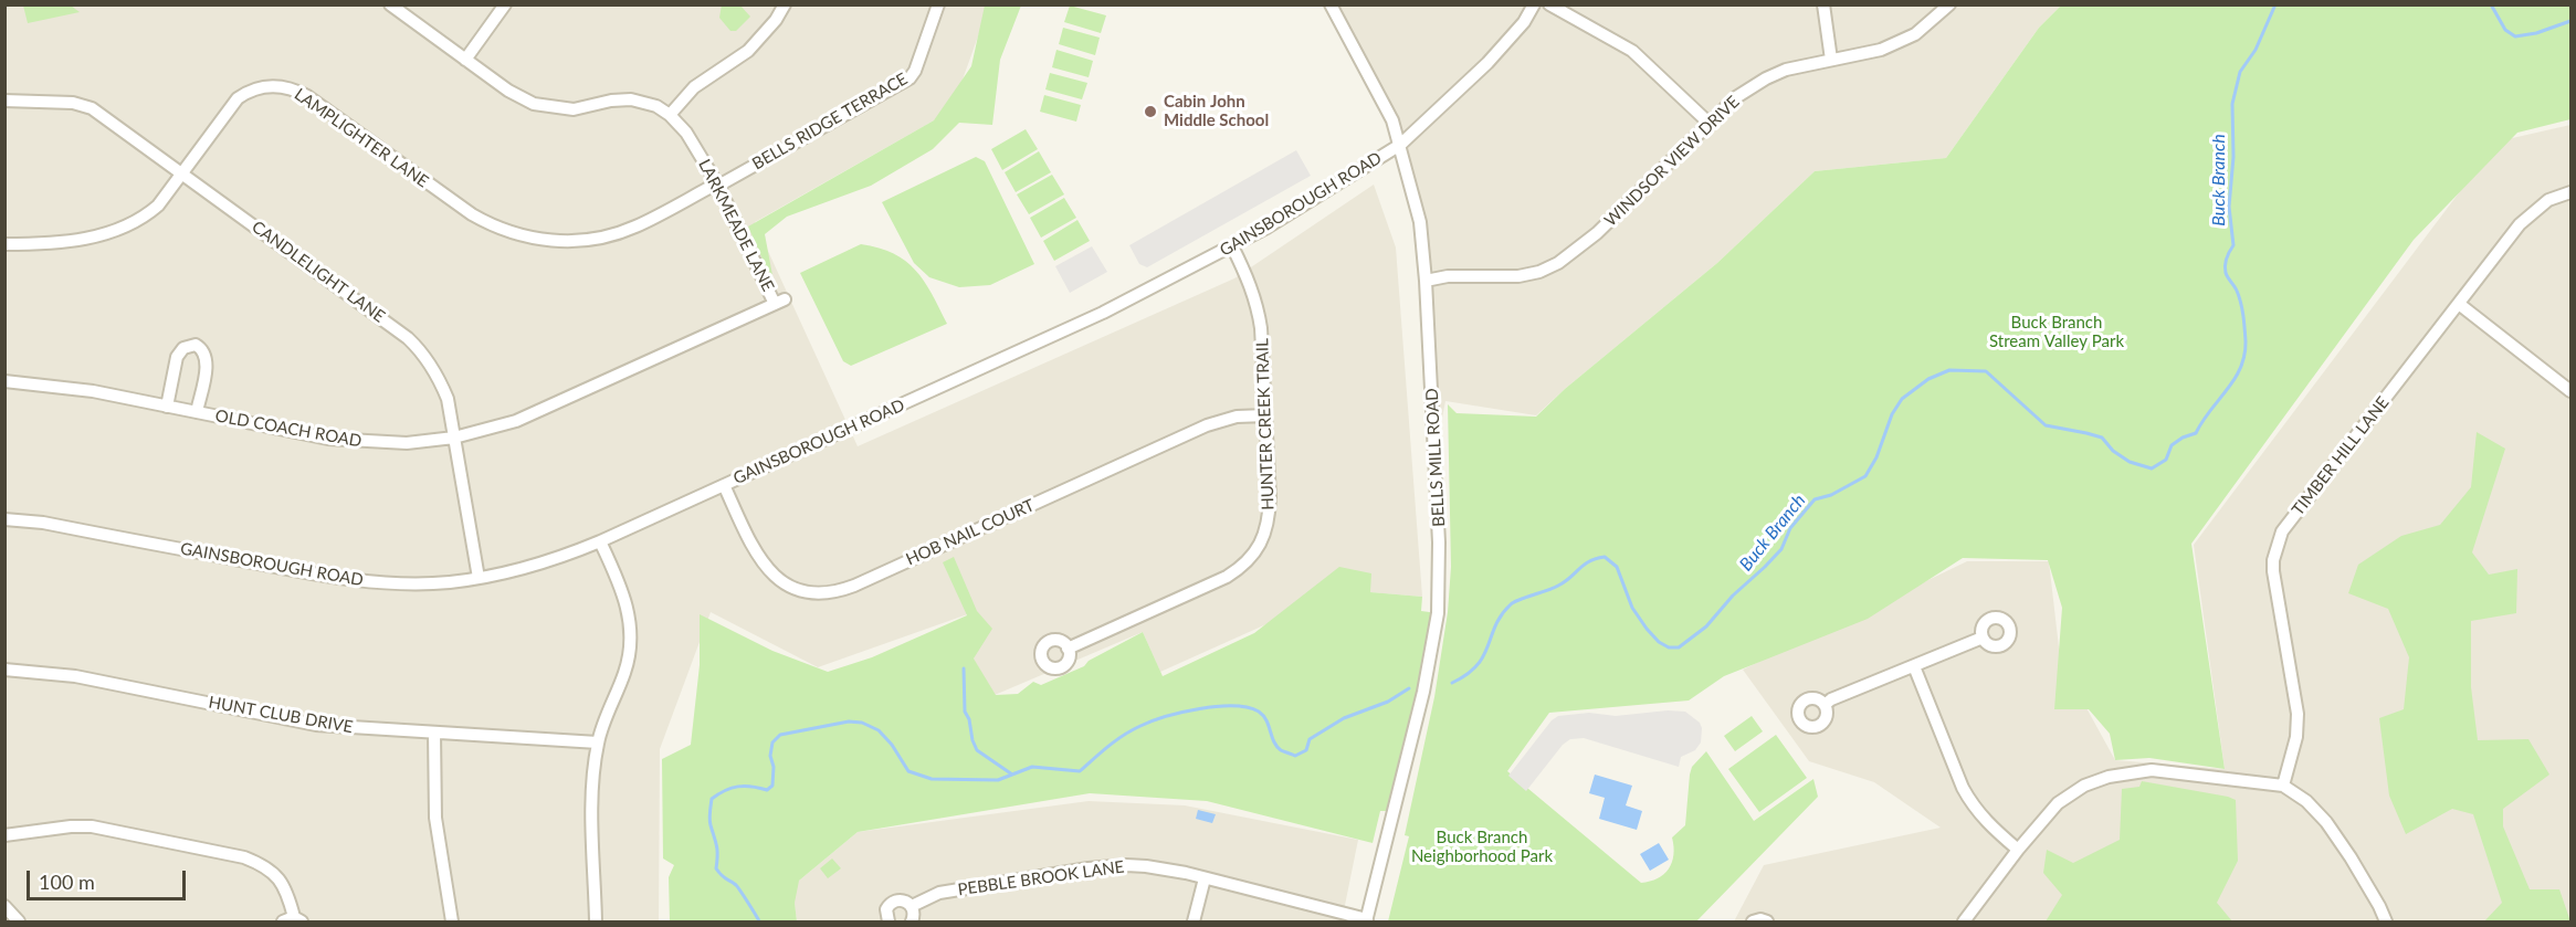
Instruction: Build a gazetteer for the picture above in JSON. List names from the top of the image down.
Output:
{
  "streets": {
    "street": [
      "BELLS RIDGE TERRACE",
      "LAMPLIGHTER LANE",
      "WINDSOR VIEW DRIVE",
      "GAINSBOROUGH ROAD",
      "LARKMEADE LANE",
      "CANDLELIGHT LANE",
      "HUNTER CREEK TRAIL",
      "OLD COACH ROAD",
      "TIMBER HILL LANE",
      "BELLS MILL ROAD",
      "HOB NAIL COURT",
      "HUNT CLUB DRIVE",
      "PEBBLE BROOK LANE"
    ]
  },
  "crossings": [
    ["BELLS RIDGE TERRACE", "LAMPLIGHTER LANE"],
    ["BELLS RIDGE TERRACE", "LARKMEADE LANE"],
    ["LAMPLIGHTER LANE", "LARKMEADE LANE"],
    ["LAMPLIGHTER LANE", "CANDLELIGHT LANE"],
    ["WINDSOR VIEW DRIVE", "BELLS MILL ROAD"],
    ["GAINSBOROUGH ROAD", "CANDLELIGHT LANE"],
    ["GAINSBOROUGH ROAD", "HUNTER CREEK TRAIL"],
    ["GAINSBOROUGH ROAD", "BELLS MILL ROAD"],
    ["GAINSBOROUGH ROAD", "HOB NAIL COURT"],
    ["LARKMEADE LANE", "OLD COACH ROAD"],
    ["CANDLELIGHT LANE", "OLD COACH ROAD"],
    ["HUNTER CREEK TRAIL", "HOB NAIL COURT"],
    ["BELLS MILL ROAD", "PEBBLE BROOK LANE"]
  ],
  "water": ["Buck Branch"],
  "parks": ["Buck Branch Stream Valley Park", "Buck Branch Neighborhood Park"],
  "places": ["Cabin John Middle School"],
  "scale_bar": "100 m"
}
